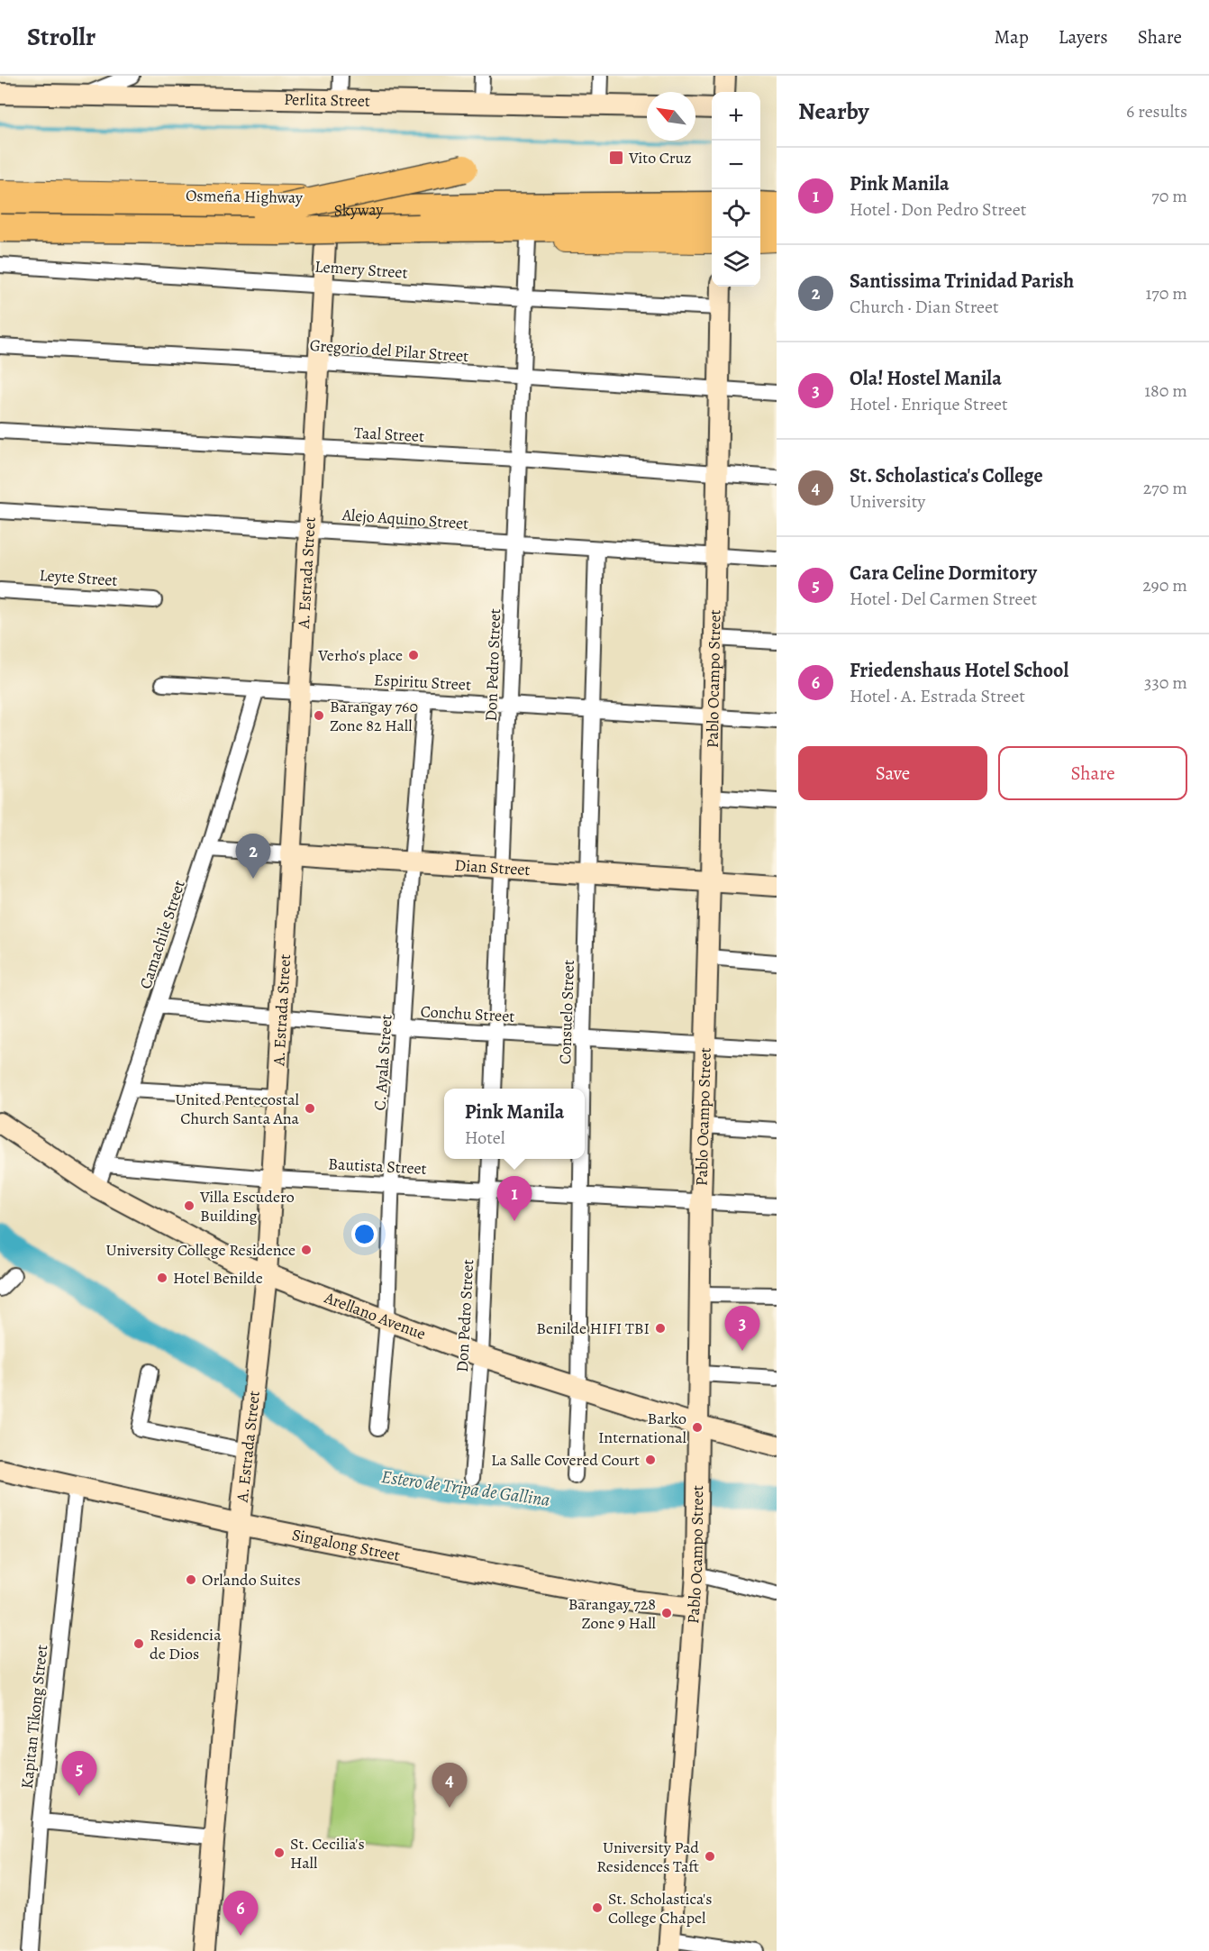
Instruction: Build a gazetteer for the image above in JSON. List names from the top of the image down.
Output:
{
  "streets": {
    "highway": ["Skyway"],
    "main road": ["Osmeña Highway"],
    "street": [
      "Perlita Street",
      "Lemery Street",
      "Gregorio del Pilar Street",
      "Taal Street",
      "Alejo Aquino Street",
      "A. Estrada Street",
      "Leyte Street",
      "Don Pedro Street",
      "Pablo Ocampo Street",
      "Espiritu Street",
      "Dian Street",
      "Camachile Street",
      "Consuelo Street",
      "Conchu Street",
      "C. Ayala Street",
      "Bautista Street",
      "Arellano Avenue",
      "Singalong Street",
      "Kapitan Tikong Street"
    ]
  },
  "crossings": [
    ["Lemery Street", "A. Estrada Street"],
    ["Lemery Street", "Don Pedro Street"],
    ["Lemery Street", "Pablo Ocampo Street"],
    ["Gregorio del Pilar Street", "A. Estrada Street"],
    ["Gregorio del Pilar Street", "Don Pedro Street"],
    ["Gregorio del Pilar Street", "Pablo Ocampo Street"],
    ["Taal Street", "A. Estrada Street"],
    ["Taal Street", "Don Pedro Street"],
    ["Taal Street", "Pablo Ocampo Street"],
    ["Alejo Aquino Street", "A. Estrada Street"],
    ["Alejo Aquino Street", "Don Pedro Street"],
    ["Alejo Aquino Street", "Pablo Ocampo Street"],
    ["Alejo Aquino Street", "Consuelo Street"],
    ["A. Estrada Street", "Espiritu Street"],
    ["A. Estrada Street", "Dian Street"],
    ["A. Estrada Street", "Conchu Street"],
    ["A. Estrada Street", "Bautista Street"],
    ["A. Estrada Street", "Arellano Avenue"],
    ["A. Estrada Street", "Singalong Street"],
    ["Don Pedro Street", "Espiritu Street"],
    ["Don Pedro Street", "Dian Street"],
    ["Don Pedro Street", "Conchu Street"],
    ["Don Pedro Street", "Bautista Street"],
    ["Don Pedro Street", "Arellano Avenue"],
    ["Pablo Ocampo Street", "Espiritu Street"],
    ["Pablo Ocampo Street", "Dian Street"],
    ["Pablo Ocampo Street", "Conchu Street"],
    ["Pablo Ocampo Street", "Bautista Street"],
    ["Pablo Ocampo Street", "Arellano Avenue"],
    ["Pablo Ocampo Street", "Singalong Street"],
    ["Espiritu Street", "Camachile Street"],
    ["Espiritu Street", "Consuelo Street"],
    ["Espiritu Street", "C. Ayala Street"],
    ["Dian Street", "Camachile Street"],
    ["Dian Street", "Consuelo Street"],
    ["Dian Street", "C. Ayala Street"],
    ["Camachile Street", "Conchu Street"],
    ["Camachile Street", "Bautista Street"],
    ["Camachile Street", "Arellano Avenue"],
    ["Consuelo Street", "Conchu Street"],
    ["Consuelo Street", "Bautista Street"],
    ["Consuelo Street", "Arellano Avenue"],
    ["Conchu Street", "C. Ayala Street"],
    ["C. Ayala Street", "Bautista Street"],
    ["C. Ayala Street", "Arellano Avenue"],
    ["Singalong Street", "Kapitan Tikong Street"]
  ],
  "water": ["Estero de Tripa de Gallina"],
  "places": {
    "transit": ["Vito Cruz"],
    "other": [
      "Verho's place",
      "Barangay 760 Zone 82 Hall",
      "United Pentecostal Church Santa Ana",
      "Villa Escudero Building",
      "University College Residence",
      "Hotel Benilde",
      "Benilde HIFI TBI",
      "Barko International",
      "La Salle Covered Court",
      "Orlando Suites",
      "Barangay 728 Zone 9 Hall",
      "Residencia de Dios",
      "St. Cecilia's Hall",
      "University Pad Residences Taft",
      "St. Scholastica's College Chapel"
    ]
  },
  "north": "top left",
  "page": {
    "header": "Strollr",
    "nav": ["Map", "Layers", "Share"],
    "heading": ["Nearby", "6 results"],
    "map_buttons": ["+", "−"],
    "list": [
      {
        "mark": "1",
        "name": "Pink Manila",
        "note": "Hotel · Don Pedro Street",
        "value": "70 m"
      },
      {
        "mark": "2",
        "name": "Santissima Trinidad Parish",
        "note": "Church · Dian Street",
        "value": "170 m"
      },
      {
        "mark": "3",
        "name": "Ola! Hostel Manila",
        "note": "Hotel · Enrique Street",
        "value": "180 m"
      },
      {
        "mark": "4",
        "name": "St. Scholastica's College",
        "note": "University",
        "value": "270 m"
      },
      {
        "mark": "5",
        "name": "Cara Celine Dormitory",
        "note": "Hotel · Del Carmen Street",
        "value": "290 m"
      },
      {
        "mark": "6",
        "name": "Friedenshaus Hotel School",
        "note": "Hotel · A. Estrada Street",
        "value": "330 m"
      }
    ],
    "buttons": ["Save", "Share"],
    "pins": [
      "2",
      "1",
      "3",
      "5",
      "4",
      "6"
    ],
    "popup": ["Pink Manila", "Hotel"]
  }
}
